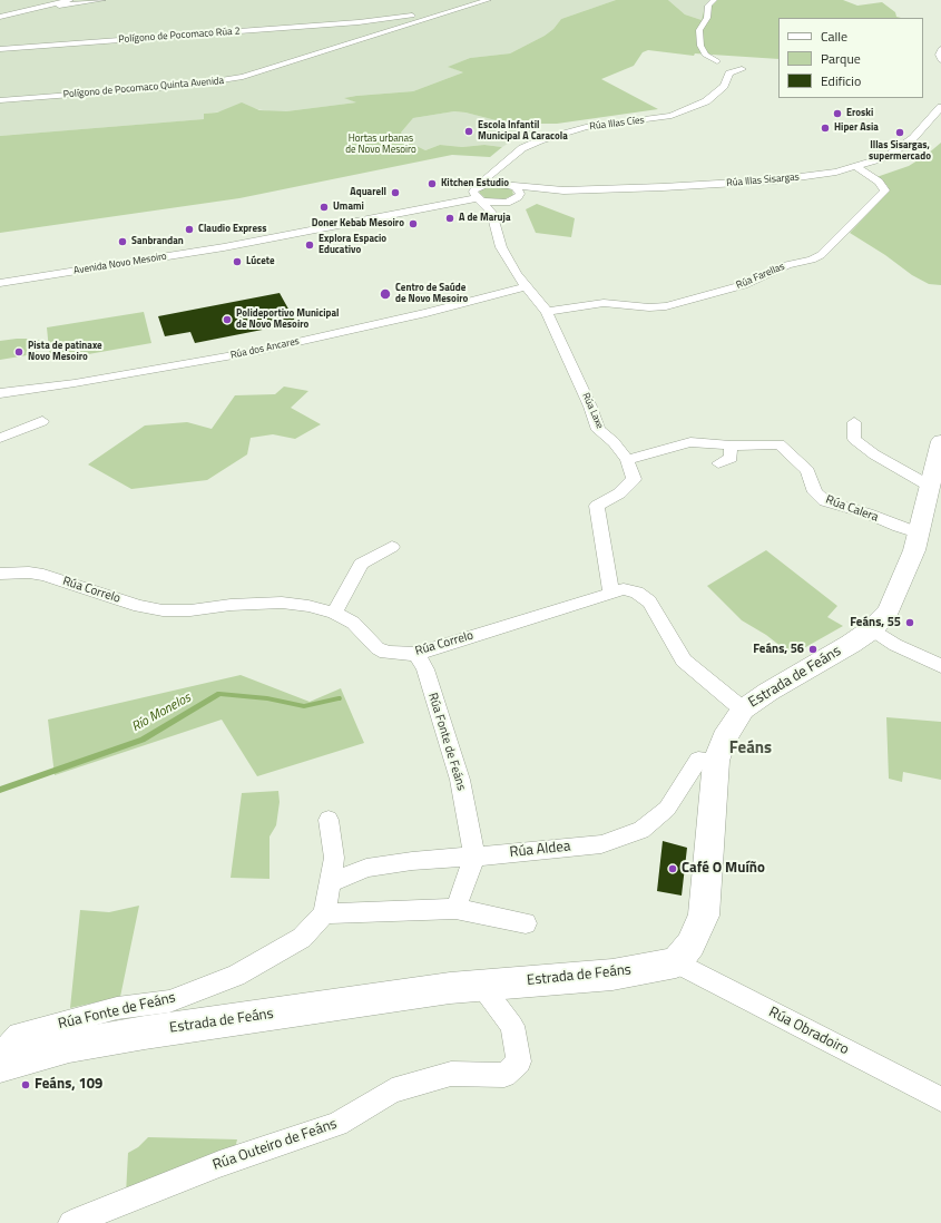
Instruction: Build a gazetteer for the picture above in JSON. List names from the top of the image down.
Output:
{
  "streets": {
    "street": [
      "Polígono de Pocomaco Rúa 2",
      "Polígono de Pocomaco Quinta Avenida",
      "Rúa Illas Cíes",
      "Rúa Illas Sisargas",
      "Avenida Novo Mesoiro",
      "Rúa Farellas",
      "Rúa dos Ancares",
      "Rúa Laxe",
      "Rúa Calera",
      "Rúa Correlo",
      "Estrada de Feáns",
      "Rúa Fonte de Feáns",
      "Rúa Aldea",
      "Rúa Obradoiro",
      "Rúa Outeiro de Feáns"
    ]
  },
  "crossings": [
    ["Polígono de Pocomaco Rúa 2", "Polígono de Pocomaco Quinta Avenida"],
    ["Rúa Illas Cíes", "Rúa Illas Sisargas"],
    ["Rúa Illas Cíes", "Avenida Novo Mesoiro"],
    ["Rúa Illas Cíes", "Rúa Laxe"],
    ["Rúa Illas Sisargas", "Avenida Novo Mesoiro"],
    ["Rúa Illas Sisargas", "Rúa Farellas"],
    ["Rúa Illas Sisargas", "Rúa Laxe"],
    ["Avenida Novo Mesoiro", "Rúa Laxe"],
    ["Rúa Farellas", "Rúa Laxe"],
    ["Rúa dos Ancares", "Rúa Laxe"],
    ["Rúa Laxe", "Rúa Calera"],
    ["Rúa Laxe", "Rúa Correlo"],
    ["Rúa Calera", "Estrada de Feáns"],
    ["Rúa Correlo", "Estrada de Feáns"],
    ["Rúa Correlo", "Rúa Fonte de Feáns"],
    ["Estrada de Feáns", "Rúa Aldea"],
    ["Estrada de Feáns", "Rúa Obradoiro"],
    ["Estrada de Feáns", "Rúa Outeiro de Feáns"],
    ["Rúa Fonte de Feáns", "Rúa Aldea"]
  ],
  "districts": ["Feáns"],
  "water": ["Río Monelos"],
  "parks": ["Hortas urbanas de Novo Mesoiro"],
  "places": [
    "Eroski",
    "Hiper Asia",
    "Escola Infantil Municipal A Caracola",
    "Illas Sisargas, supermercado",
    "Kitchen Estudio",
    "Aquarell",
    "Umami",
    "A de Maruja",
    "Doner Kebab Mesoiro",
    "Claudio Express",
    "Sanbrandan",
    "Explora Espacio Educativo",
    "Lúcete",
    "Centro de Saúde de Novo Mesoiro",
    "Polideportivo Municipal de Novo Mesoiro",
    "Pista de patinaxe Novo Mesoiro",
    "Feáns, 55",
    "Feáns, 56",
    "Café O Muíño",
    "Feáns, 109"
  ],
  "legend": ["Calle", "Parque", "Edificio"]
}
